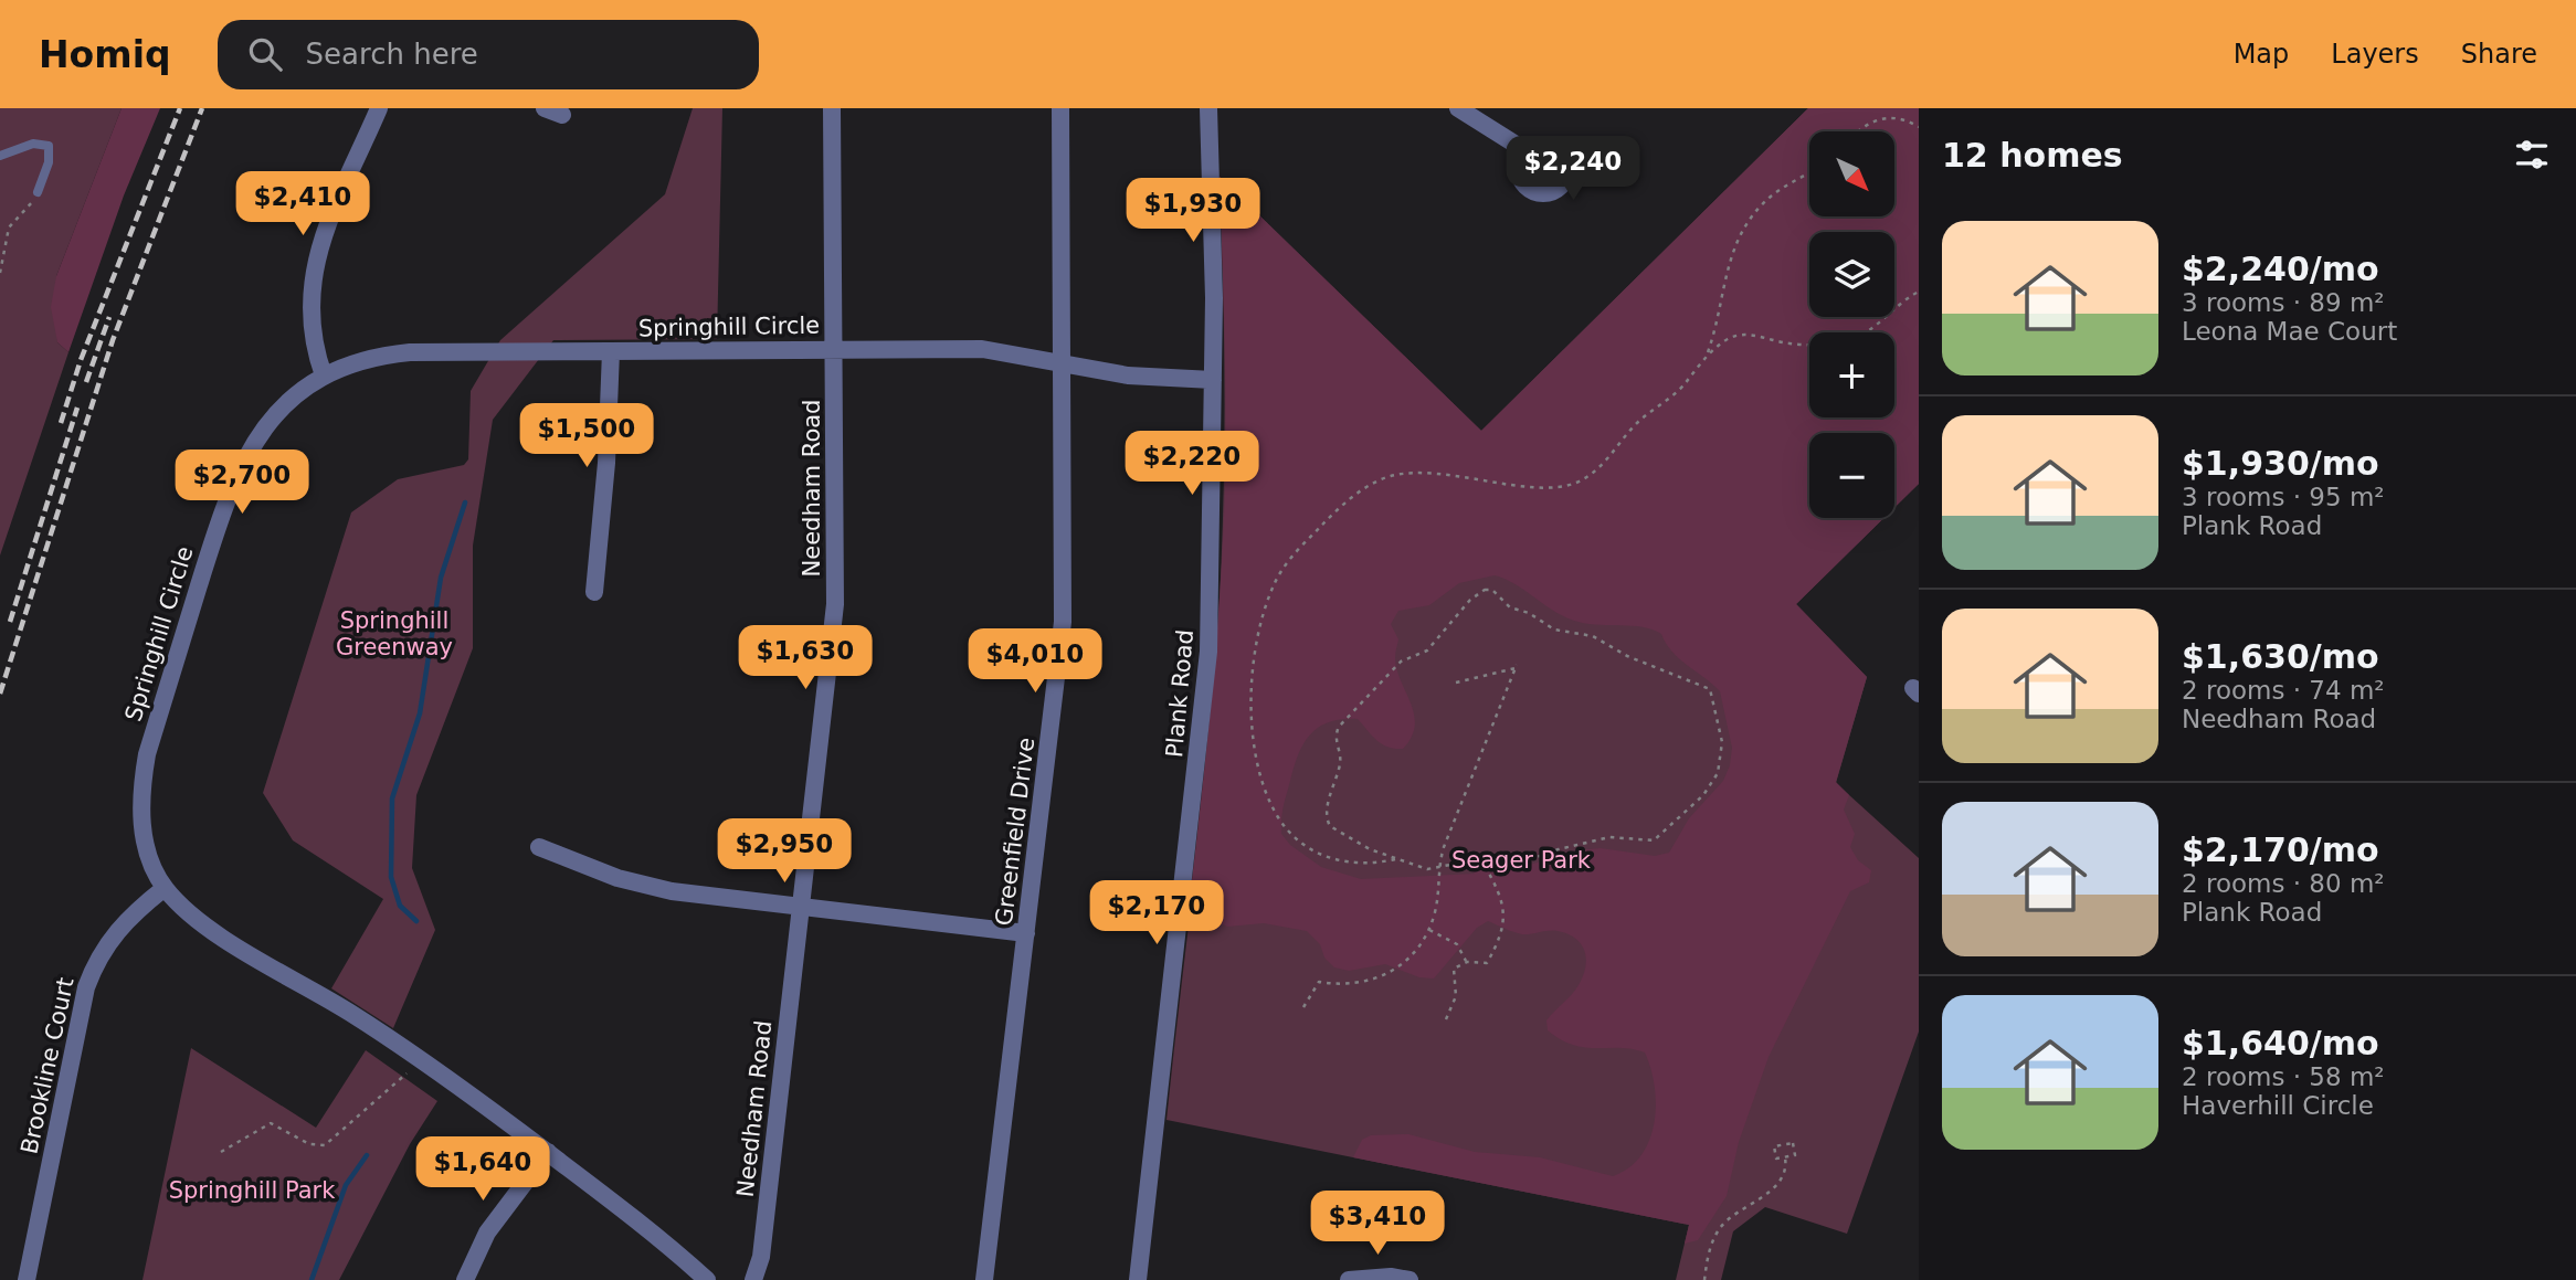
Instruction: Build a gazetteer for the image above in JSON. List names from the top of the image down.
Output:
{
  "streets": {
    "street": [
      "Springhill Circle",
      "Needham Road",
      "Plank Road",
      "Greenfield Drive",
      "Brookline Court"
    ]
  },
  "crossings": [
    ["Springhill Circle", "Needham Road"],
    ["Springhill Circle", "Plank Road"],
    ["Springhill Circle", "Greenfield Drive"],
    ["Springhill Circle", "Brookline Court"]
  ],
  "parks": ["Springhill Greenway", "Seager Park", "Springhill Park"],
  "north": "bottom right",
  "page": {
    "header": "Homiq",
    "search": "Search here",
    "nav": ["Map", "Layers", "Share"],
    "heading": "12 homes",
    "map_buttons": ["+", "−"],
    "price": [
      "$2,240",
      "$2,410",
      "$1,930",
      "$1,500",
      "$2,220",
      "$2,700",
      "$1,630",
      "$4,010",
      "$2,950",
      "$2,170",
      "$1,640",
      "$3,410"
    ],
    "list": [
      {
        "name": "$2,240/mo",
        "note": "3 rooms · 89 m² · Leona Mae Court"
      },
      {
        "name": "$1,930/mo",
        "note": "3 rooms · 95 m² · Plank Road"
      },
      {
        "name": "$1,630/mo",
        "note": "2 rooms · 74 m² · Needham Road"
      },
      {
        "name": "$2,170/mo",
        "note": "2 rooms · 80 m² · Plank Road"
      },
      {
        "name": "$1,640/mo",
        "note": "2 rooms · 58 m² · Haverhill Circle"
      }
    ]
  }
}
